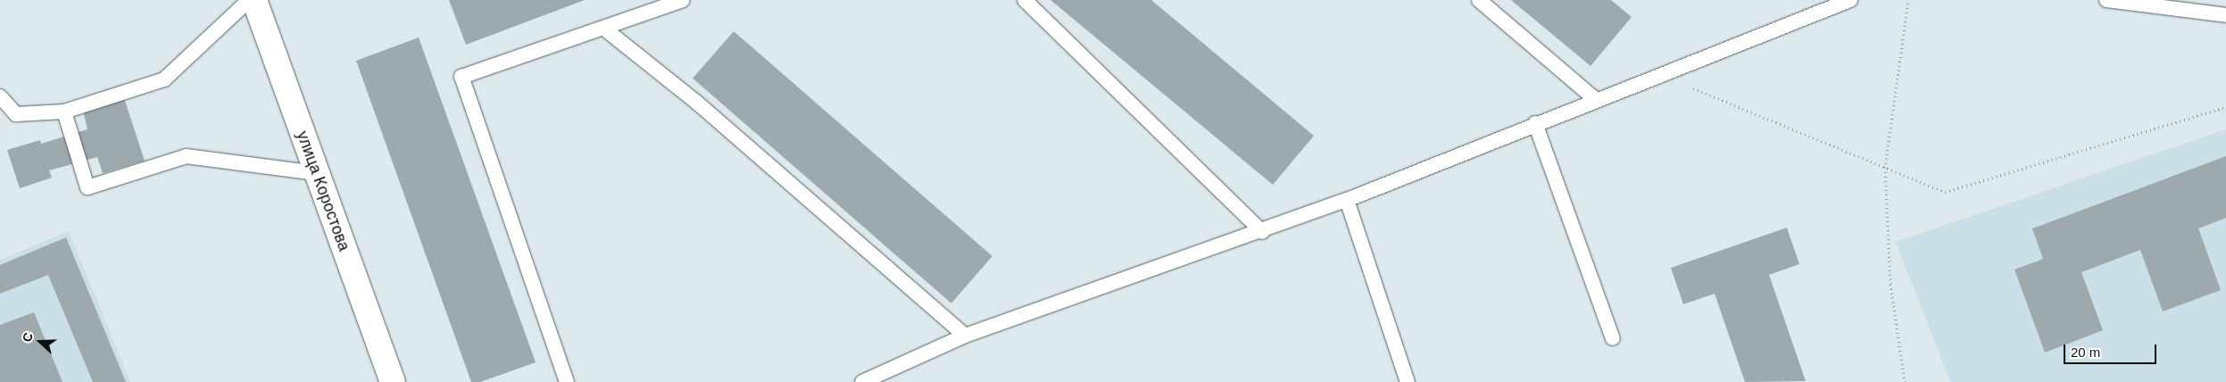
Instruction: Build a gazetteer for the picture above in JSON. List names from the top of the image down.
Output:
{
  "streets": {
    "street": ["улица Коростова"]
  },
  "scale_bar": "20 m",
  "north": "left"
}
